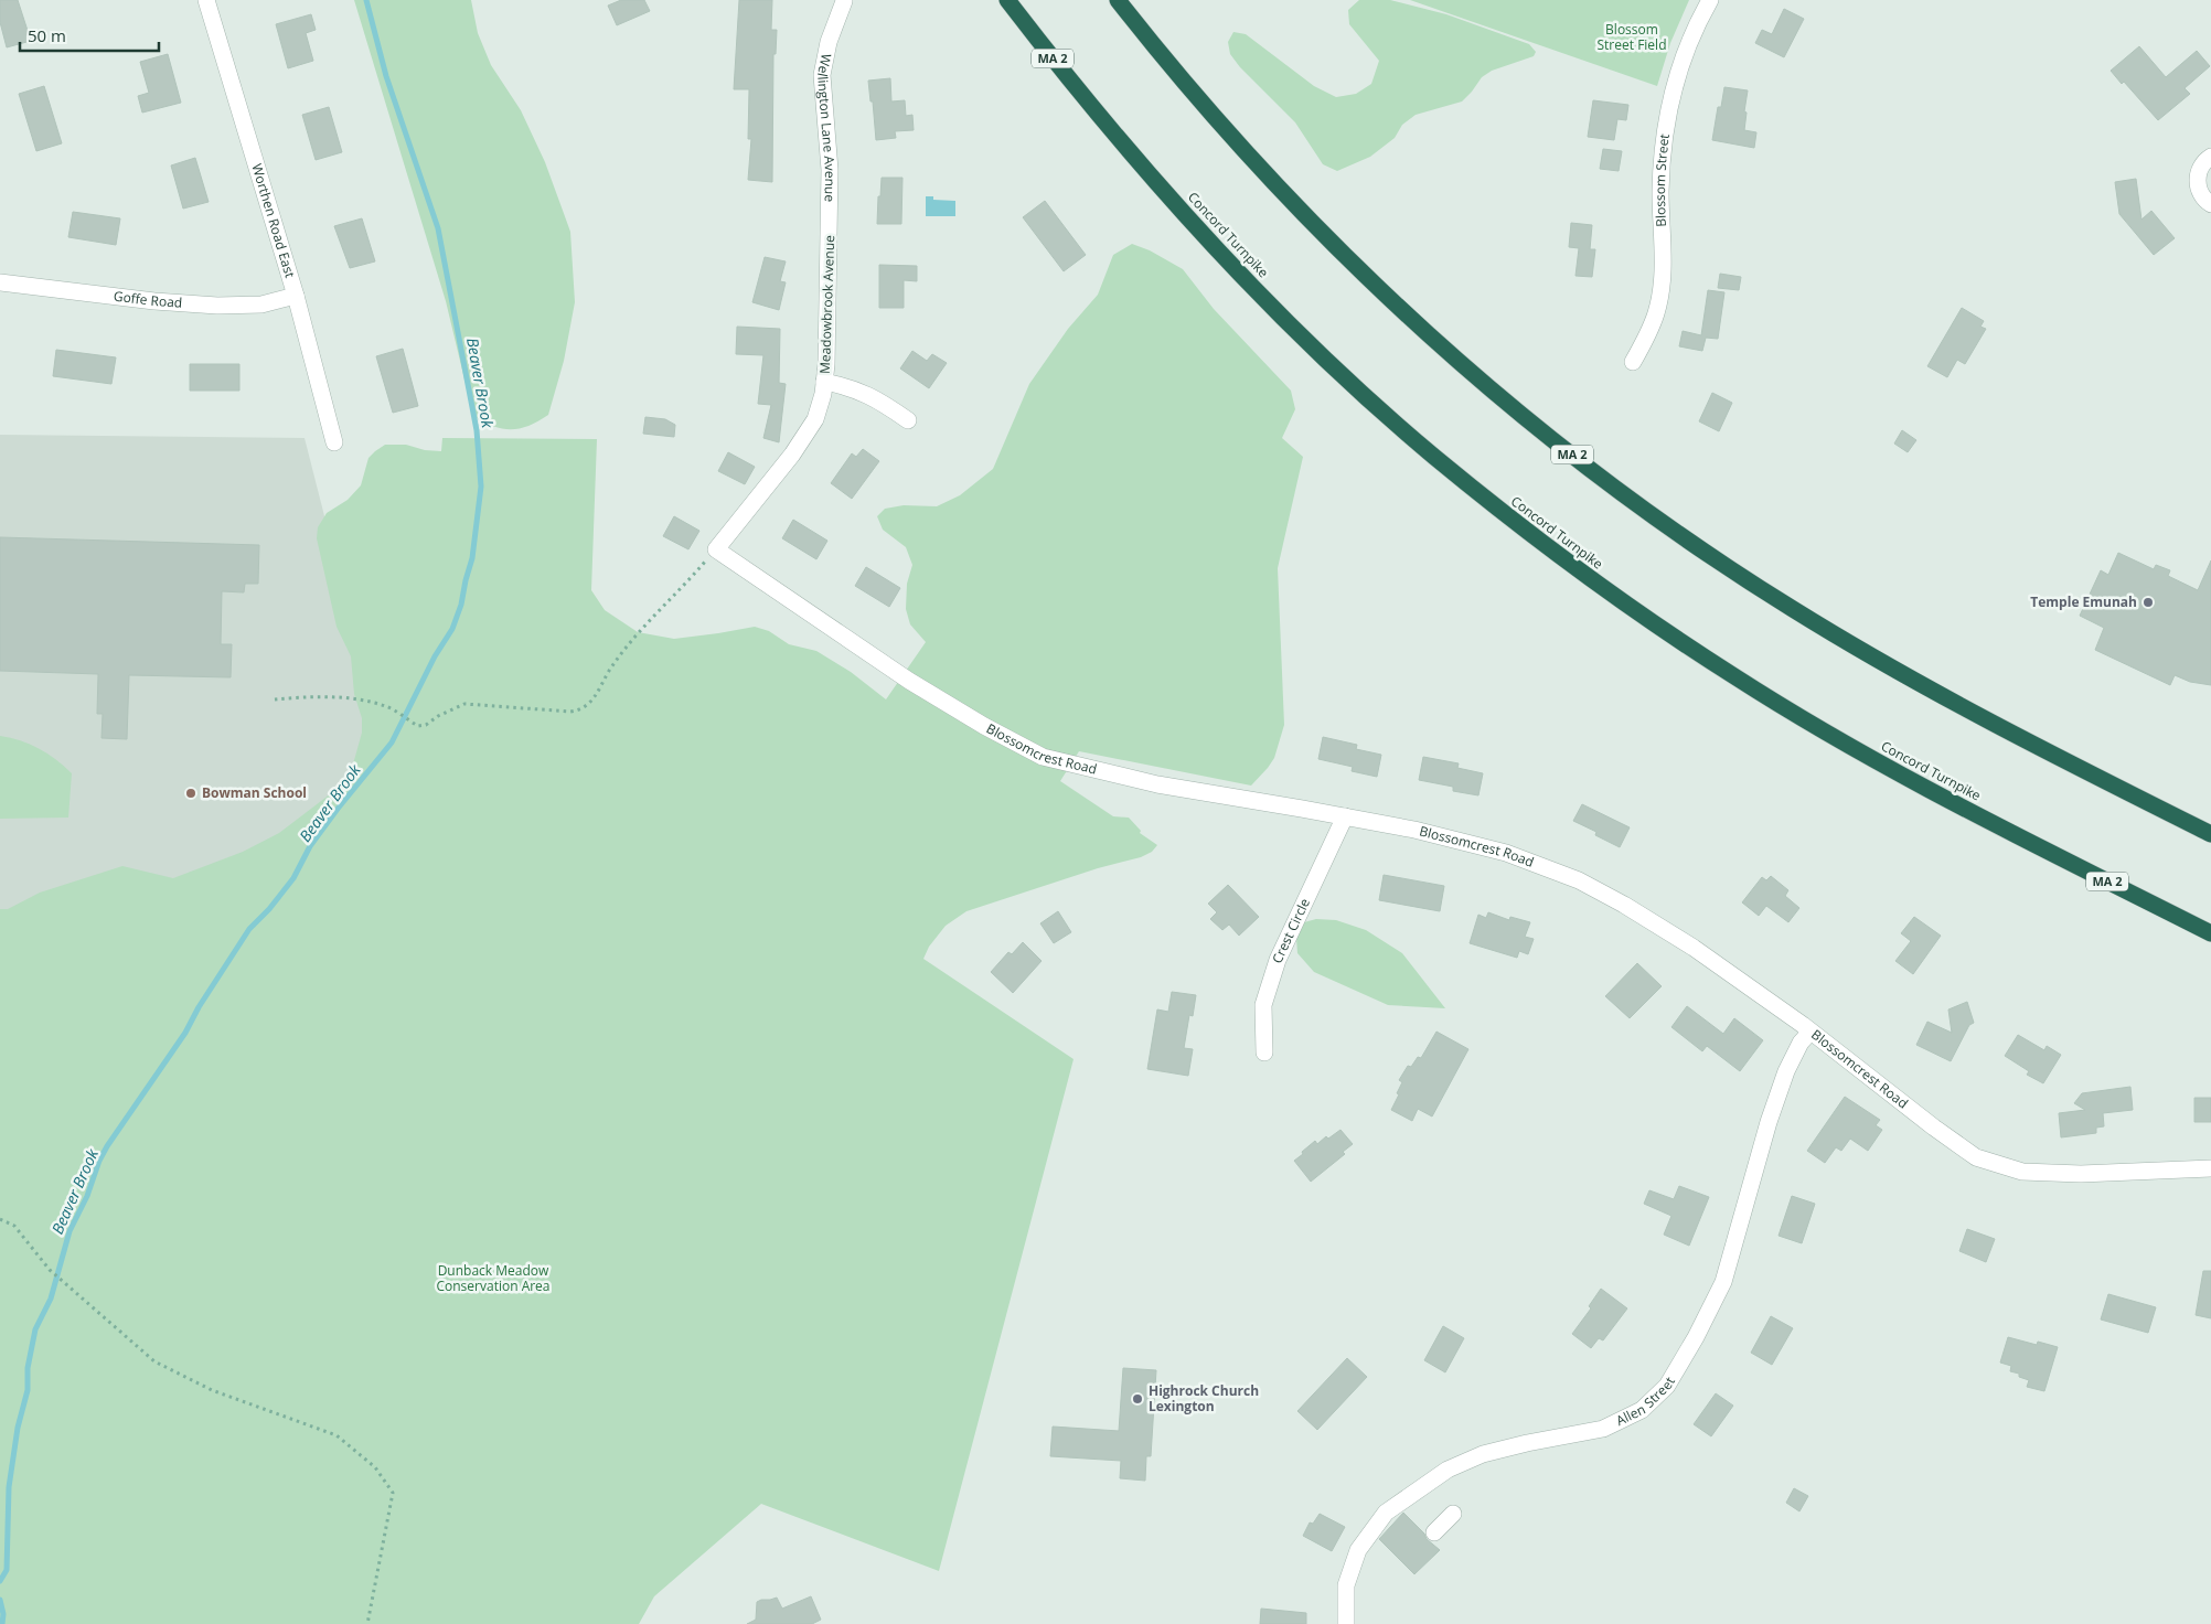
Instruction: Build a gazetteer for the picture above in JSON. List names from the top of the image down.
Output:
{
  "streets": {
    "highway": ["MA 2", "Concord Turnpike"],
    "street": [
      "Wellington Lane Avenue",
      "Blossom Street",
      "Worthen Road East",
      "Goffe Road",
      "Meadowbrook Avenue",
      "Blossomcrest Road",
      "Crest Circle",
      "Allen Street"
    ]
  },
  "crossings": [
    ["Wellington Lane Avenue", "Meadowbrook Avenue"],
    ["Worthen Road East", "Goffe Road"],
    ["Meadowbrook Avenue", "Blossomcrest Road"],
    ["Blossomcrest Road", "Crest Circle"],
    ["Blossomcrest Road", "Allen Street"]
  ],
  "water": ["Beaver Brook"],
  "parks": ["Blossom Street Field", "Dunback Meadow Conservation Area"],
  "places": ["Temple Emunah", "Bowman School", "Highrock Church Lexington"],
  "scale_bar": "50 m"
}
